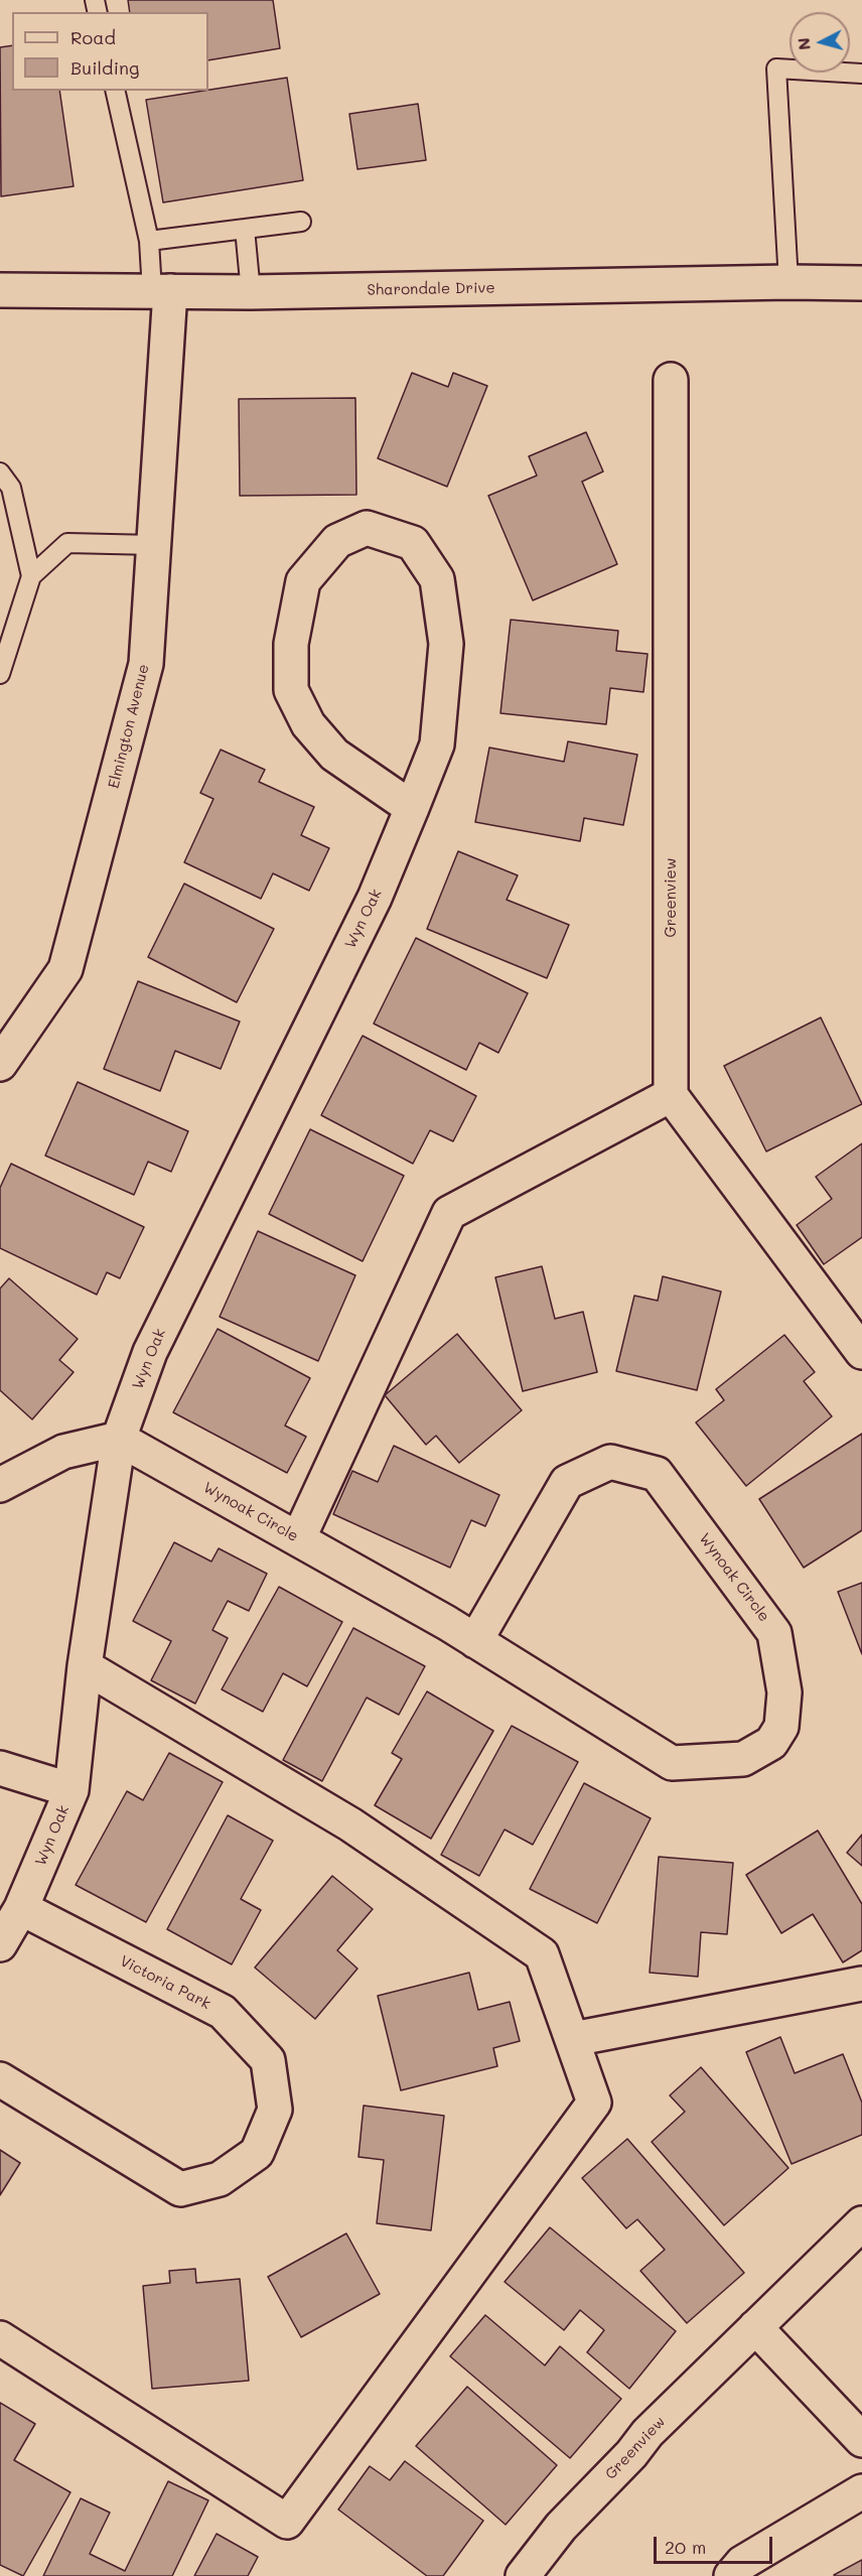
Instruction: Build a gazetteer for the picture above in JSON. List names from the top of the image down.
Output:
{
  "streets": {
    "street": [
      "Sharondale Drive",
      "Elmington Avenue",
      "Greenview",
      "Wyn Oak",
      "Wynoak Circle",
      "Victoria Park"
    ]
  },
  "crossings": [
    ["Sharondale Drive", "Elmington Avenue"],
    ["Wyn Oak", "Wynoak Circle"],
    ["Wyn Oak", "Victoria Park"]
  ],
  "legend": ["Road", "Building"],
  "scale_bar": "20 m",
  "north": "left"
}
